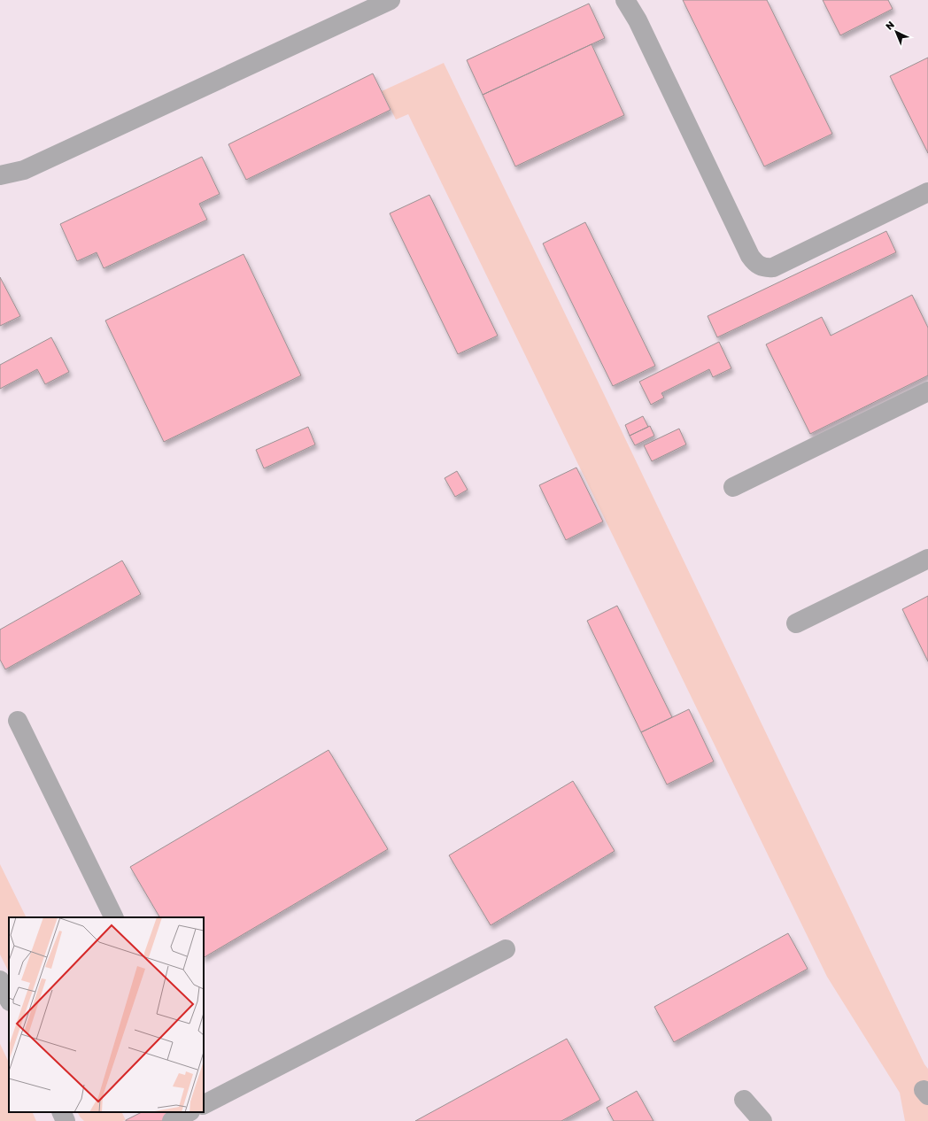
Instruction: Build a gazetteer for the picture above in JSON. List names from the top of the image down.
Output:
{
  "north": "top left"
}
